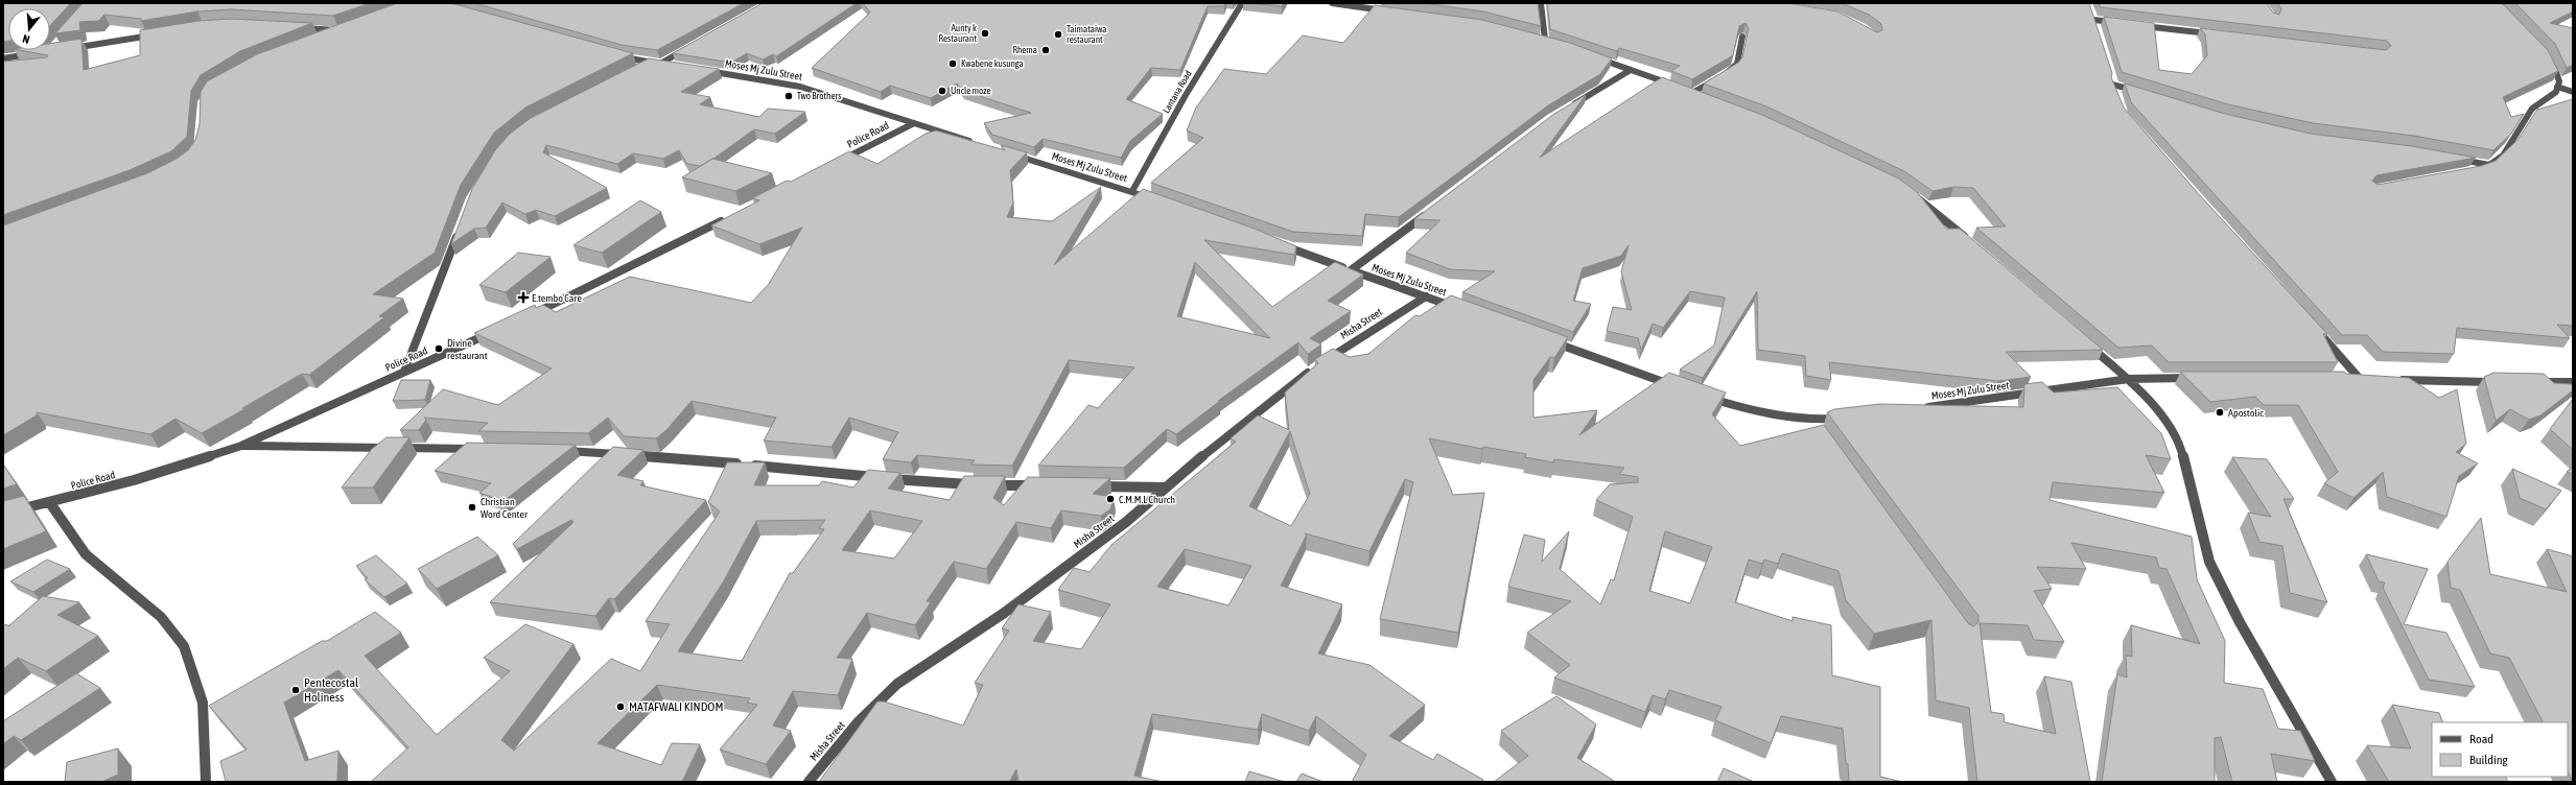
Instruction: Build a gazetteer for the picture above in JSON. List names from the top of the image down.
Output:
{
  "streets": {
    "street": [
      "Moses Mj Zulu Street",
      "Lantana Road",
      "Police Road",
      "Misha Street"
    ]
  },
  "crossings": [
    ["Moses Mj Zulu Street", "Lantana Road"],
    ["Moses Mj Zulu Street", "Police Road"],
    ["Moses Mj Zulu Street", "Misha Street"]
  ],
  "places": {
    "other": [
      "Aunty k Restaurant",
      "Taimataiwa restaurant",
      "Rhema",
      "Kwabene kusunga",
      "Uncle moze",
      "Two Brothers",
      "Divine restaurant",
      "Apostolic",
      "C.M.M.L Church",
      "Christian Word Center",
      "Pentecostal Holiness",
      "MATAFWALI KINDOM"
    ],
    "health": ["E.tembo Care"]
  },
  "legend": ["Road", "Building"],
  "north": "bottom"
}
